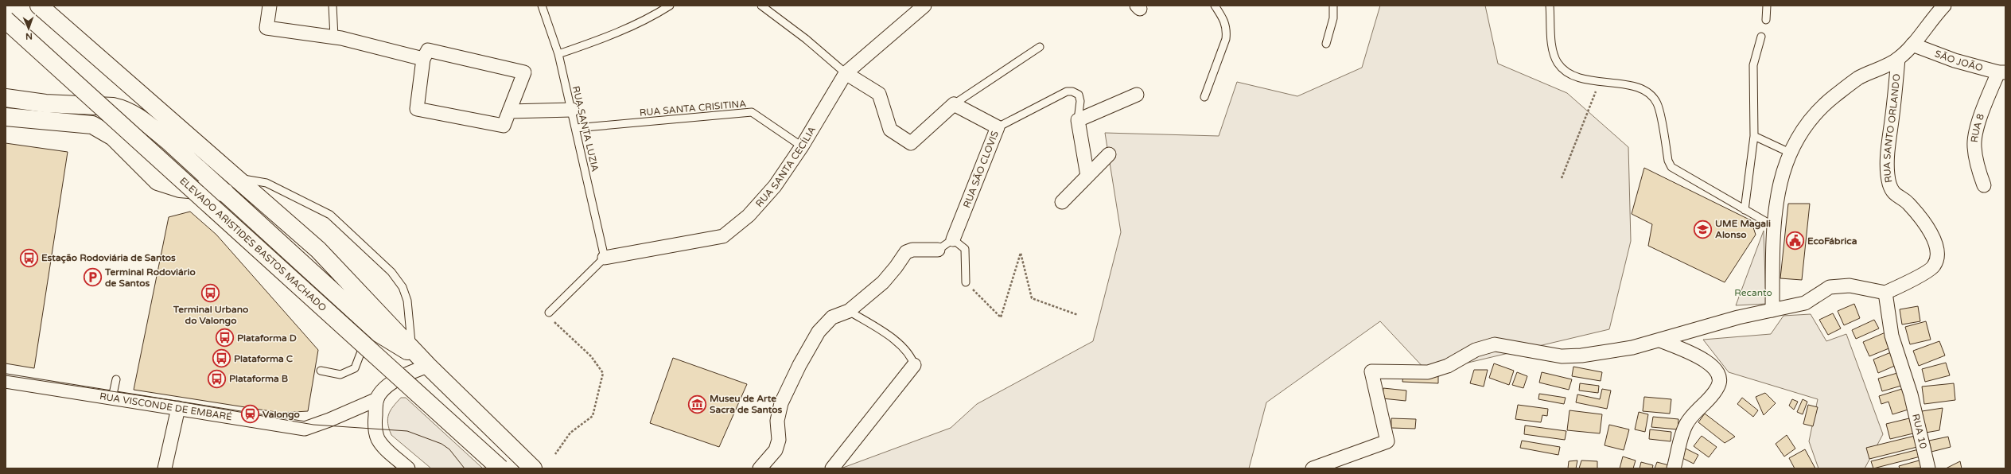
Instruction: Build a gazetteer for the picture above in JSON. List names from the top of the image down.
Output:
{
  "streets": {
    "main road": ["ELEVADO ARISTIDES BASTOS MACHADO"],
    "street": [
      "SÃO JOÃO",
      "RUA SANTO ORLANDO",
      "RUA 8",
      "RUA SANTA CECÍLIA",
      "RUA SÃO CLOVIS",
      "RUA VISCONDE DE EMBARÉ",
      "RUA 10"
    ],
    "lane": ["RUA SANTA CRISITINA", "RUA SANTA LUZIA"]
  },
  "crossings": [
    ["SÃO JOÃO", "RUA SANTO ORLANDO"],
    ["SÃO JOÃO", "RUA 8"],
    ["RUA SANTA CRISITINA", "RUA SANTA LUZIA"],
    ["RUA SANTA CRISITINA", "RUA SANTA CECÍLIA"],
    ["RUA SANTO ORLANDO", "RUA 10"],
    ["RUA SANTA LUZIA", "RUA SANTA CECÍLIA"]
  ],
  "parks": ["Recanto"],
  "places": {
    "school or university": ["UME Magali Alonso"],
    "public building": ["EcoFábrica"],
    "bus stop": [
      "Estação Rodoviária de Santos",
      "Terminal Urbano do Valongo",
      "Plataforma D",
      "Plataforma C",
      "Plataforma B"
    ],
    "parking": ["Terminal Rodoviário de Santos"],
    "museum": ["Museu de Arte Sacra de Santos"],
    "station": ["Valongo"]
  },
  "north": "bottom"
}
